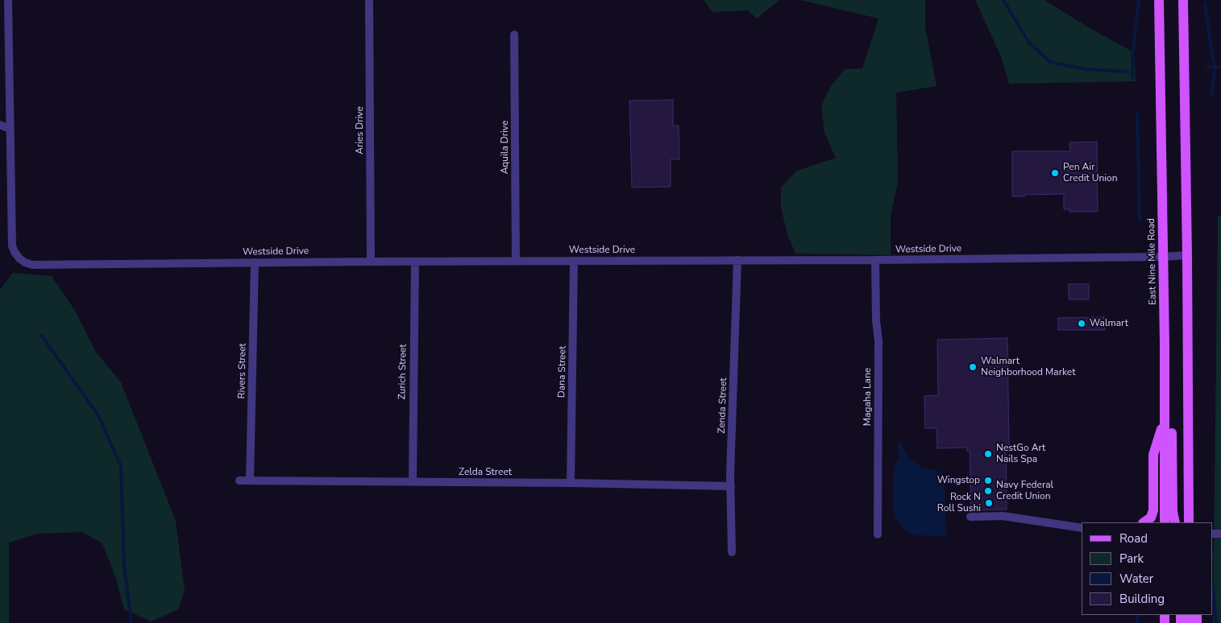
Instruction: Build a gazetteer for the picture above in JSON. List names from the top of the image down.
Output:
{
  "streets": {
    "main road": ["East Nine Mile Road"],
    "street": [
      "Aries Drive",
      "Aquila Drive",
      "Westside Drive",
      "Rivers Street",
      "Zurich Street",
      "Dana Street",
      "Magaha Lane",
      "Zenda Street",
      "Zelda Street"
    ]
  },
  "crossings": [
    ["Aries Drive", "Westside Drive"],
    ["Aquila Drive", "Westside Drive"],
    ["Westside Drive", "East Nine Mile Road"],
    ["Westside Drive", "Rivers Street"],
    ["Westside Drive", "Zurich Street"],
    ["Westside Drive", "Dana Street"],
    ["Westside Drive", "Magaha Lane"],
    ["Westside Drive", "Zenda Street"],
    ["Rivers Street", "Zelda Street"],
    ["Zurich Street", "Zelda Street"],
    ["Dana Street", "Zelda Street"],
    ["Zenda Street", "Zelda Street"]
  ],
  "places": [
    "Pen Air Credit Union",
    "Walmart",
    "Walmart Neighborhood Market",
    "NestGo Art Nails Spa",
    "Wingstop",
    "Navy Federal Credit Union",
    "Rock N Roll Sushi"
  ],
  "legend": [
    "Road",
    "Park",
    "Water",
    "Building"
  ]
}
